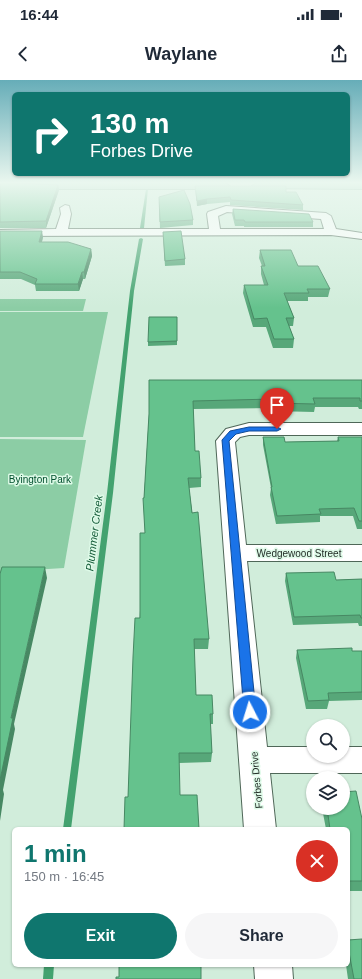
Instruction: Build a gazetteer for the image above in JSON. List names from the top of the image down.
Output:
{
  "streets": {
    "street": ["Wedgewood Street", "Forbes Drive"]
  },
  "crossings": [
    ["Wedgewood Street", "Forbes Drive"]
  ],
  "water": ["Plummer Creek"],
  "parks": ["Byington Park"],
  "page": {
    "status": "16:44",
    "header": "Waylane",
    "turn": ["130 m", "Forbes Drive"],
    "heading": ["1 min", "150 m · 16:45"],
    "buttons": ["Exit", "Share"]
  }
}
